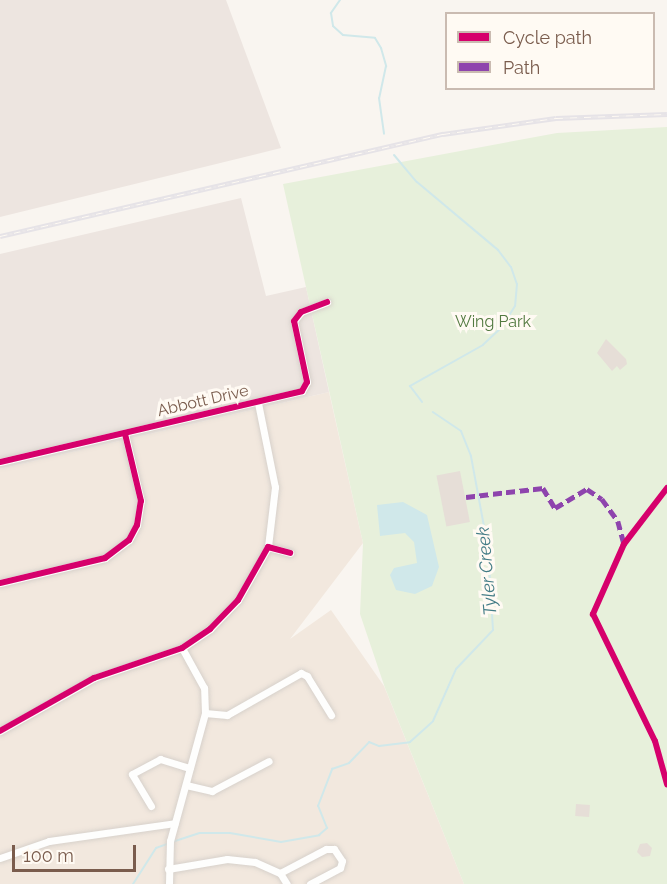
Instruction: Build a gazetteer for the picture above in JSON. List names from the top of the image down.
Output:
{
  "streets": {
    "street": ["Abbott Drive"]
  },
  "water": ["Tyler Creek"],
  "parks": ["Wing Park"],
  "legend": ["Cycle path", "Path"],
  "scale_bar": "100 m"
}
